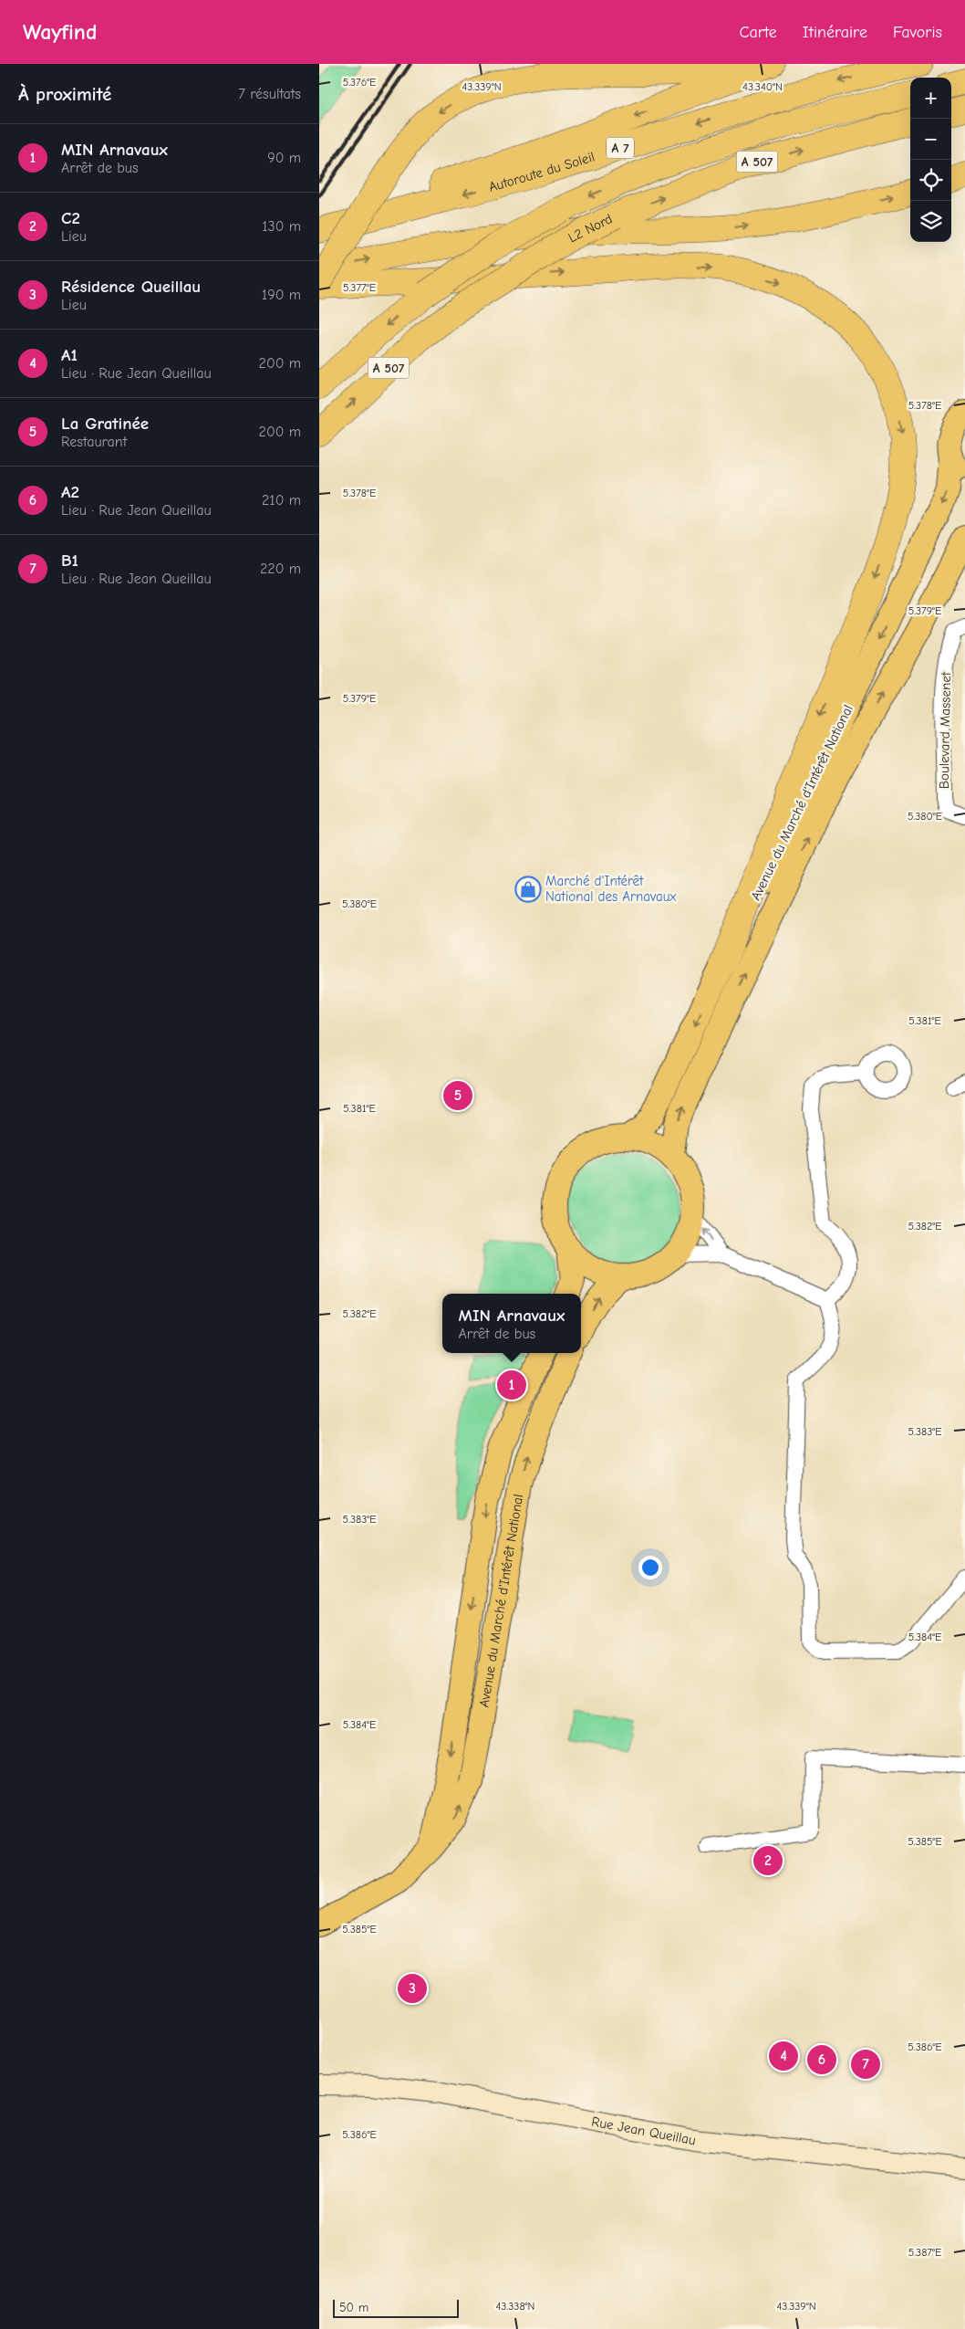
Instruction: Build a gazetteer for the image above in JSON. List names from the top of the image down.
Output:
{
  "streets": {
    "highway": [
      "A 7",
      "A 507",
      "Autoroute du Soleil",
      "L2 Nord"
    ],
    "main road": ["Avenue du Marché d'Intérêt National", "Rue Jean Queillau"],
    "street": ["Boulevard Massenet"]
  },
  "places": {
    "shop": ["Marché d'Intérêt National des Arnavaux"]
  },
  "scale_bar": "50 m",
  "page": {
    "header": "Wayfind",
    "nav": ["Carte", "Itinéraire", "Favoris"],
    "heading": ["À proximité", "7 résultats"],
    "map_buttons": ["+", "−"],
    "list": [
      {
        "mark": "1",
        "name": "MIN Arnavaux",
        "note": "Arrêt de bus",
        "value": "90 m"
      },
      {
        "mark": "2",
        "name": "C2",
        "note": "Lieu",
        "value": "130 m"
      },
      {
        "mark": "3",
        "name": "Résidence Queillau",
        "note": "Lieu",
        "value": "190 m"
      },
      {
        "mark": "4",
        "name": "A1",
        "note": "Lieu · Rue Jean Queillau",
        "value": "200 m"
      },
      {
        "mark": "5",
        "name": "La Gratinée",
        "note": "Restaurant",
        "value": "200 m"
      },
      {
        "mark": "6",
        "name": "A2",
        "note": "Lieu · Rue Jean Queillau",
        "value": "210 m"
      },
      {
        "mark": "7",
        "name": "B1",
        "note": "Lieu · Rue Jean Queillau",
        "value": "220 m"
      }
    ],
    "pins": [
      "5",
      "1",
      "2",
      "3",
      "4",
      "6",
      "7"
    ],
    "popup": ["MIN Arnavaux", "Arrêt de bus"],
    "scale": "50 m"
  },
  "coordinates": [
    "5.376°E",
    "43.339°N",
    "43.340°N",
    "5.377°E",
    "5.378°E",
    "5.379°E",
    "5.380°E",
    "5.381°E",
    "5.382°E",
    "5.383°E",
    "5.384°E",
    "5.385°E",
    "5.386°E",
    "5.387°E",
    "43.338°N"
  ]
}
